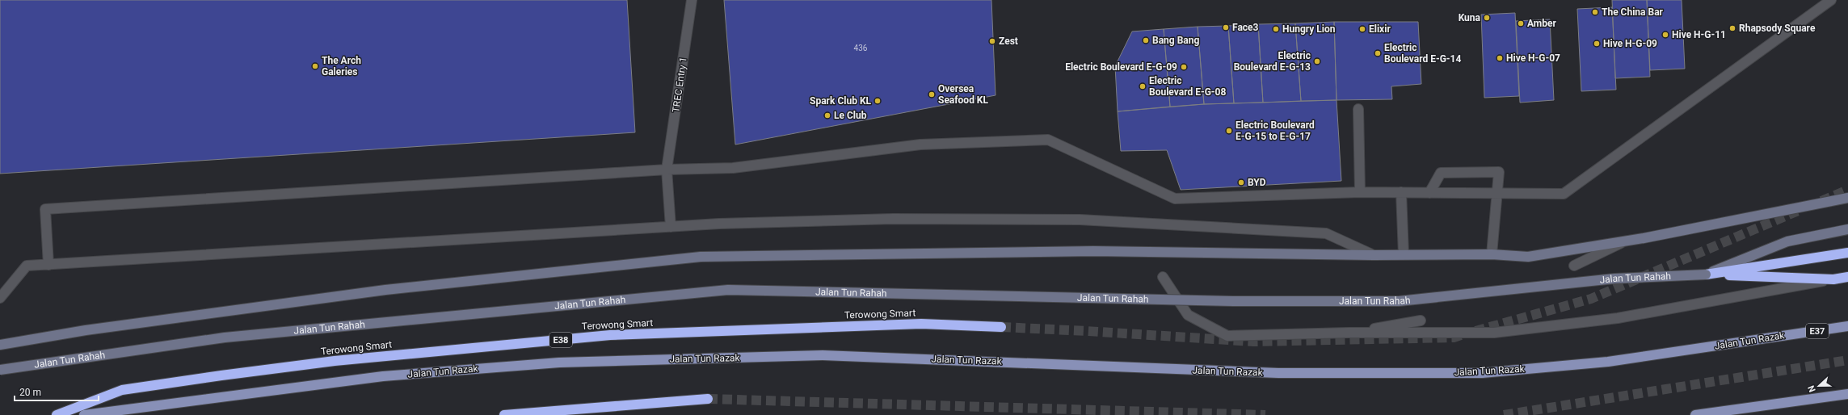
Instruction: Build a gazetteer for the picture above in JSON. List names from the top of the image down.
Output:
{
  "streets": {
    "highway": ["Terowong Smart", "E38"],
    "main road": ["Jalan Tun Rahah", "E37", "Jalan Tun Razak"],
    "lane": ["TREC Entry 1"]
  },
  "places": [
    "The China Bar",
    "Kuna",
    "Amber",
    "Face3",
    "Rhapsody Square",
    "Hungry Lion",
    "Elixir",
    "Hive H-G-11",
    "Bang Bang",
    "Zest",
    "Hive H-G-09",
    "Electric Boulevard E-G-14",
    "Hive H-G-07",
    "Electric Boulevard E-G-13",
    "The Arch Galeries",
    "Electric Boulevard E-G-09",
    "Electric Boulevard E-G-08",
    "Oversea Seafood KL",
    "Spark Club KL",
    "Le Club",
    "Electric Boulevard E-G-15 to E-G-17",
    "BYD"
  ],
  "house_numbers": ["436"],
  "scale_bar": "20 m",
  "north": "left"
}
